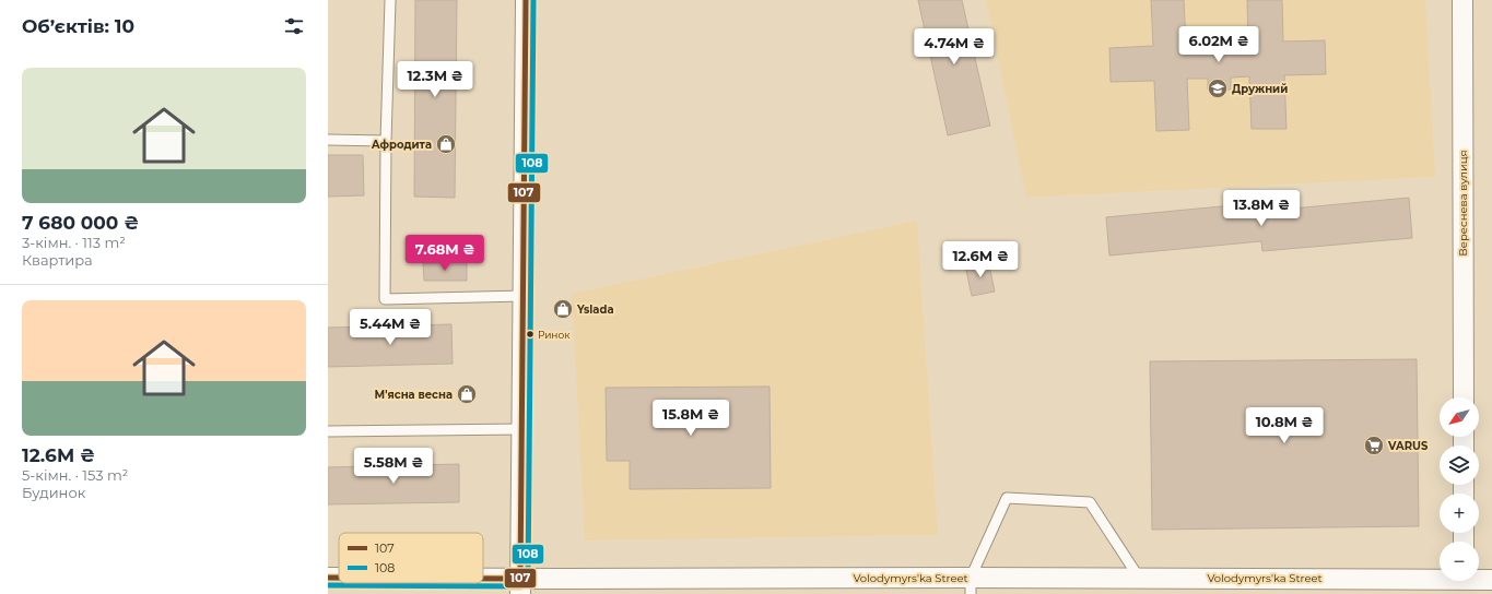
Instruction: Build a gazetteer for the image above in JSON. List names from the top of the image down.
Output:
{
  "streets": {
    "street": ["Вереснева вулиця", "Volodymyrs'ka Street"]
  },
  "places": {
    "school or university": ["Дружний"],
    "shop": ["Афродита", "Yslada", "М'ясна весна"],
    "other": ["Ринок"],
    "supermarket": ["VARUS"]
  },
  "lines": ["transit line 107", "transit line 108"],
  "legend": ["107", "108"],
  "north": "bottom left",
  "page": {
    "heading": "Об’єктів: 10",
    "price": [
      "6.02M ₴",
      "4.74M ₴",
      "12.3M ₴",
      "13.8M ₴",
      "7.68M ₴",
      "12.6M ₴",
      "5.44M ₴",
      "15.8M ₴",
      "10.8M ₴",
      "5.58M ₴"
    ],
    "list": [
      {
        "name": "7 680 000 ₴",
        "note": "3-кімн. · 113 m² · Квартира"
      },
      {
        "name": "12.6M ₴",
        "note": "5-кімн. · 153 m² · Будинок"
      }
    ],
    "map_buttons": ["+", "−"]
  }
}
